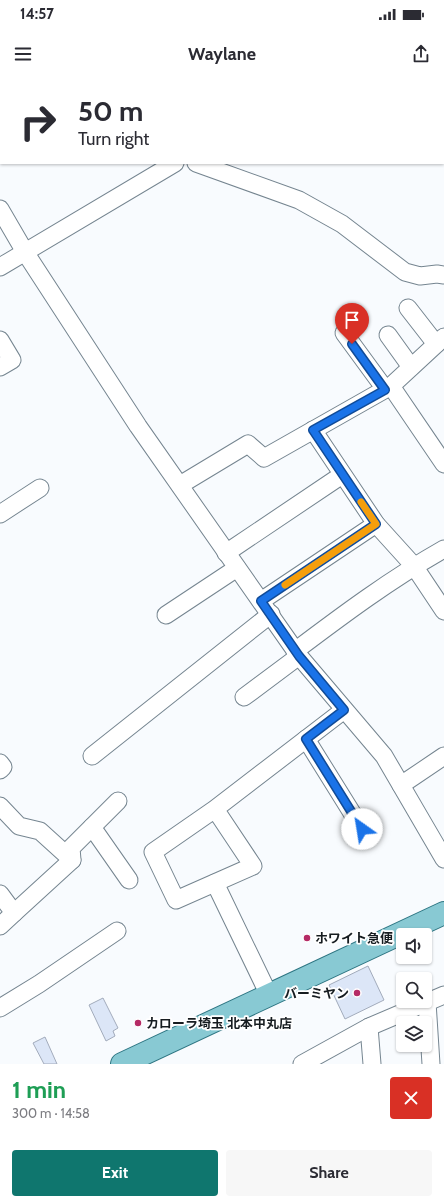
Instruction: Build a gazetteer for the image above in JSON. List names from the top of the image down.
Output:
{
  "places": ["ホワイト急便", "バーミヤン", "カローラ埼玉 北本中丸店"],
  "page": {
    "status": "14:57",
    "header": "Waylane",
    "turn": ["50 m", "Turn right"],
    "heading": ["1 min", "300 m · 14:58"],
    "buttons": ["Exit", "Share"]
  }
}
